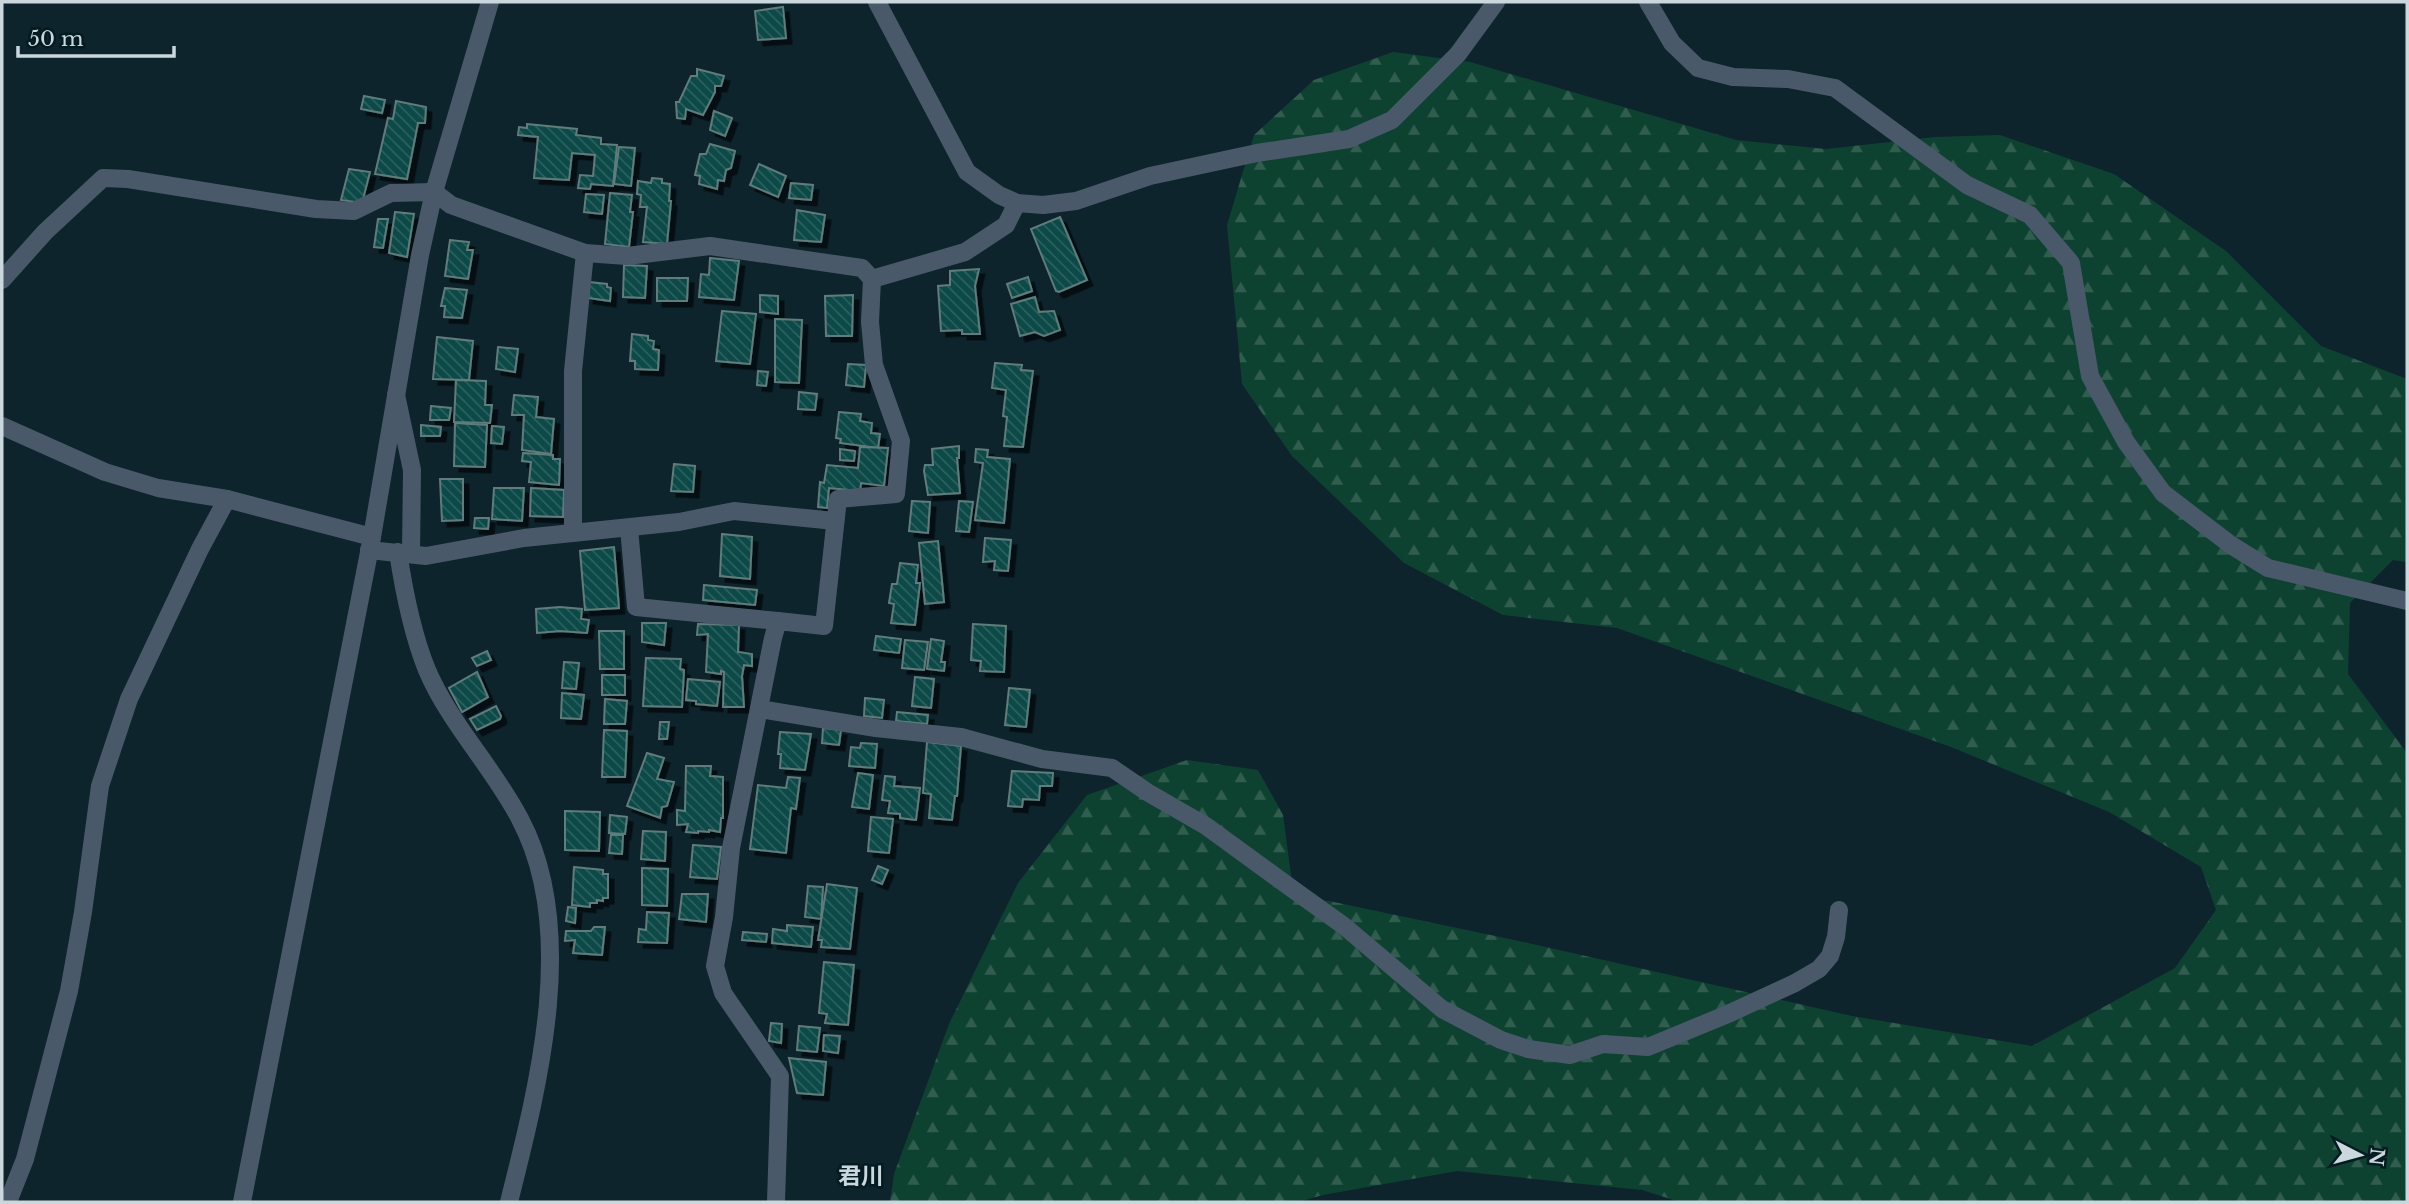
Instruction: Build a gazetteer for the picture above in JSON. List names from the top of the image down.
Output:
{
  "districts": ["君川"],
  "scale_bar": "50 m",
  "north": "right"
}
